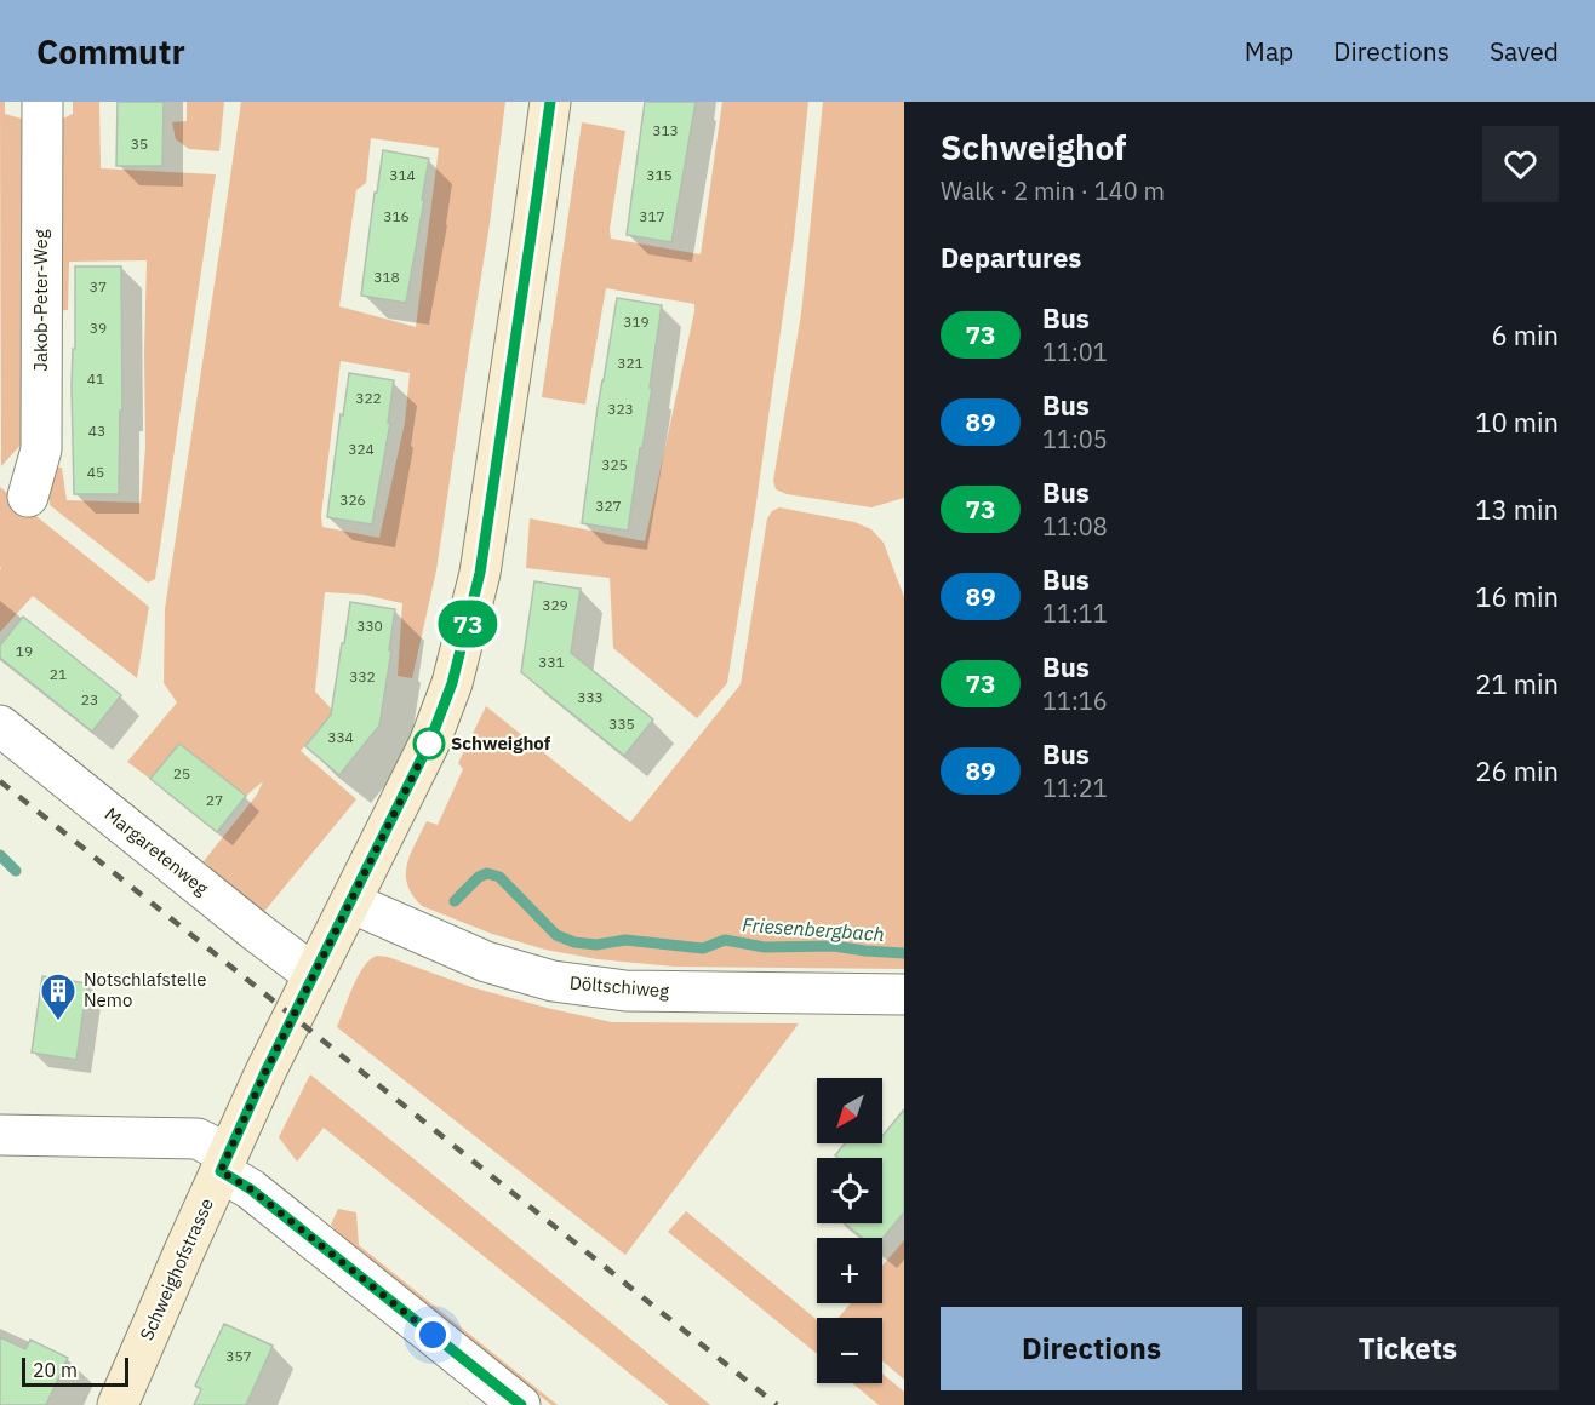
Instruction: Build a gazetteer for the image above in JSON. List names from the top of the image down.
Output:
{
  "streets": {
    "main road": ["Schweighofstrasse"],
    "street": ["Jakob-Peter-Weg", "Margaretenweg", "Döltschiweg"]
  },
  "crossings": [
    ["Margaretenweg", "Schweighofstrasse"],
    ["Döltschiweg", "Schweighofstrasse"]
  ],
  "water": ["Friesenbergbach"],
  "places": {
    "other": ["Schweighof"],
    "building": ["Notschlafstelle Nemo"]
  },
  "lines": ["bus line 73"],
  "house_numbers": [
    "313",
    "35",
    "314",
    "315",
    "316",
    "317",
    "318",
    "37",
    "319",
    "39",
    "321",
    "41",
    "322",
    "323",
    "43",
    "324",
    "325",
    "45",
    "326",
    "327",
    "329",
    "330",
    "19",
    "331",
    "21",
    "332",
    "333",
    "23",
    "335",
    "334",
    "25",
    "27",
    "357"
  ],
  "scale_bar": "20 m",
  "north": "bottom left",
  "page": {
    "header": "Commutr",
    "nav": ["Map", "Directions", "Saved"],
    "on_map": "73",
    "heading": [
      ["Schweighof", "Walk · 2 min · 140 m"],
      "Departures"
    ],
    "list": [
      {
        "mark": "73",
        "name": "Bus",
        "note": "11:01",
        "value": "6 min"
      },
      {
        "mark": "89",
        "name": "Bus",
        "note": "11:05",
        "value": "10 min"
      },
      {
        "mark": "73",
        "name": "Bus",
        "note": "11:08",
        "value": "13 min"
      },
      {
        "mark": "89",
        "name": "Bus",
        "note": "11:11",
        "value": "16 min"
      },
      {
        "mark": "73",
        "name": "Bus",
        "note": "11:16",
        "value": "21 min"
      },
      {
        "mark": "89",
        "name": "Bus",
        "note": "11:21",
        "value": "26 min"
      }
    ],
    "map_buttons": ["+", "−"],
    "buttons": ["Directions", "Tickets"],
    "scale": "20 m"
  }
}
